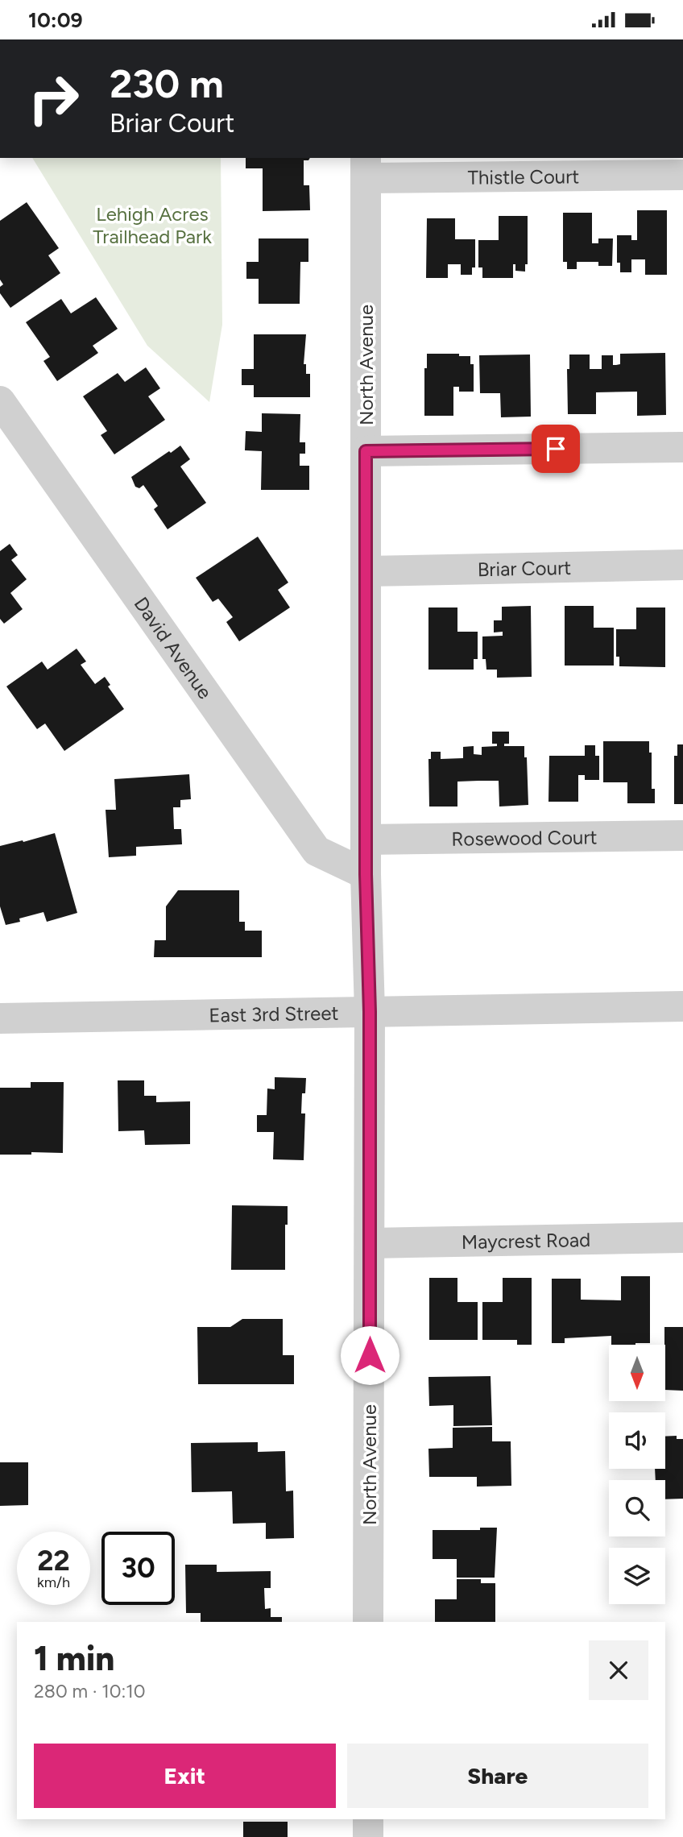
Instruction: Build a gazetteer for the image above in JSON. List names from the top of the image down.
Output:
{
  "streets": {
    "street": [
      "Thistle Court",
      "North Avenue",
      "Briar Court",
      "David Avenue",
      "Rosewood Court",
      "East 3rd Street",
      "Maycrest Road"
    ]
  },
  "crossings": [
    ["Thistle Court", "North Avenue"],
    ["North Avenue", "Briar Court"],
    ["North Avenue", "David Avenue"],
    ["North Avenue", "Rosewood Court"],
    ["North Avenue", "East 3rd Street"],
    ["North Avenue", "Maycrest Road"]
  ],
  "parks": ["Lehigh Acres Trailhead Park"],
  "north": "bottom",
  "page": {
    "status": "10:09",
    "turn": ["230 m", "Briar Court"],
    "speed": "22 km/h",
    "limit": "30",
    "heading": ["1 min", "280 m · 10:10"],
    "buttons": ["Exit", "Share"]
  }
}
